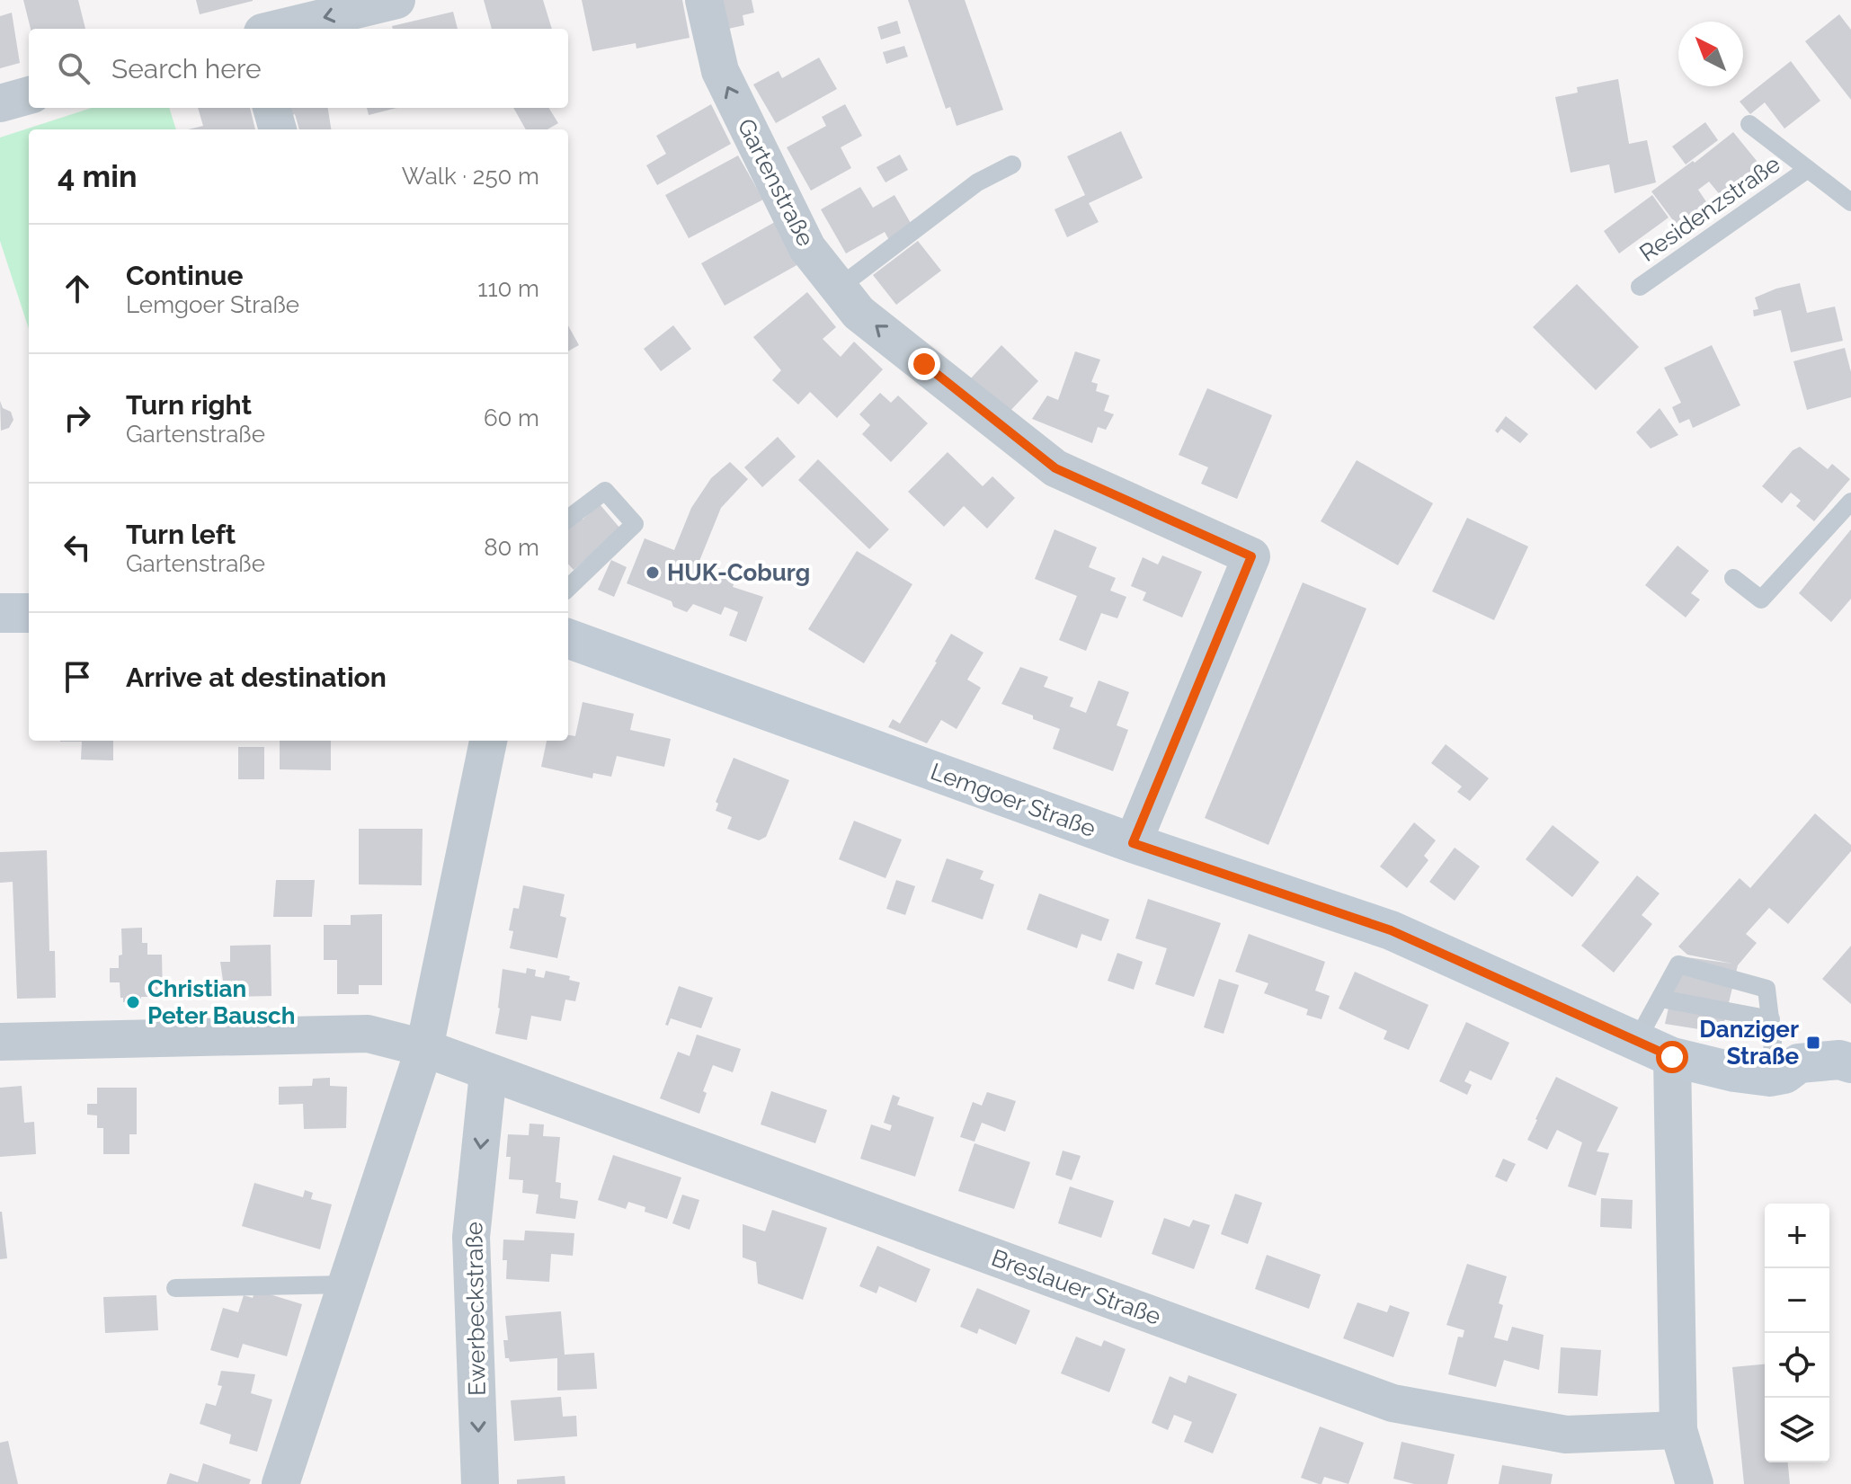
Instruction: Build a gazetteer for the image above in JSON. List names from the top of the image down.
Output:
{
  "streets": {
    "main road": ["Lemgoer Straße"],
    "street": ["Gartenstraße", "Breslauer Straße", "Ewerbeckstraße"],
    "lane": ["Residenzstraße"]
  },
  "crossings": [
    ["Gartenstraße", "Lemgoer Straße"],
    ["Breslauer Straße", "Ewerbeckstraße"]
  ],
  "one_way": ["Gartenstraße"],
  "places": {
    "other": ["HUK-Coburg", "Christian Peter Bausch"],
    "transit": ["Danziger Straße"]
  },
  "north": "top left",
  "page": {
    "search": "Search here",
    "heading": ["4 min", "Walk · 250 m"],
    "list": [
      ["Continue", "Lemgoer Straße", "110 m"],
      ["Turn right", "Gartenstraße", "60 m"],
      ["Turn left", "Gartenstraße", "80 m"],
      "Arrive at destination"
    ],
    "map_buttons": ["+", "−"]
  }
}
